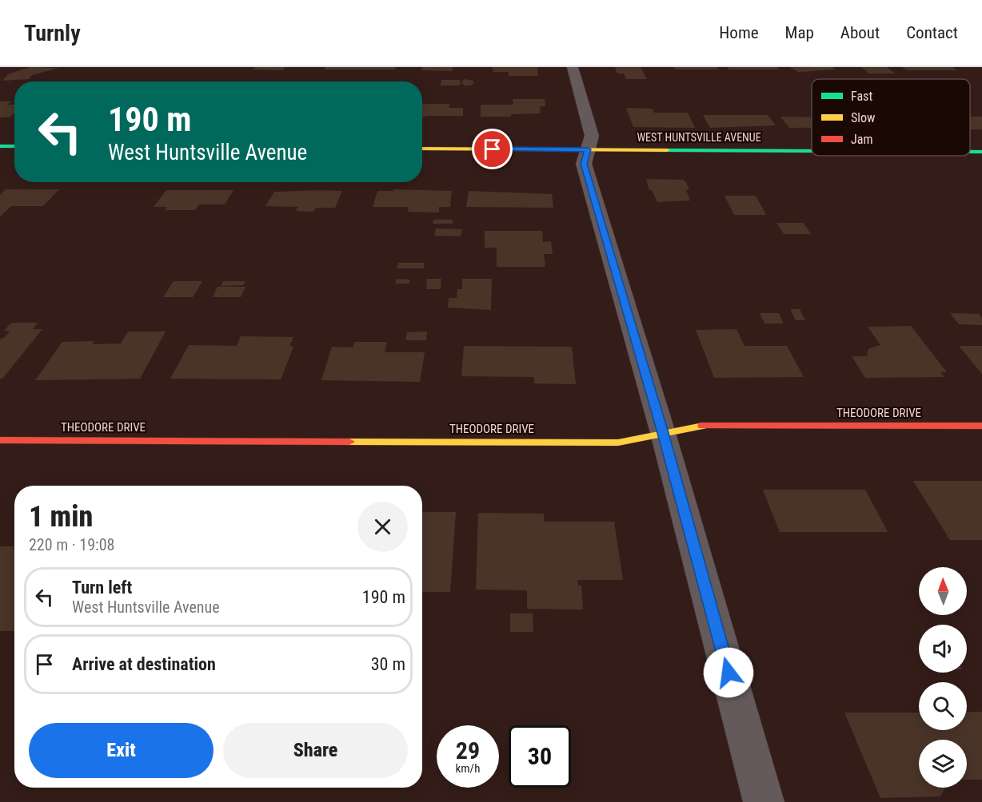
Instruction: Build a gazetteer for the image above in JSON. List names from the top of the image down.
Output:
{
  "streets": {
    "main road": ["WEST HUNTSVILLE AVENUE", "THEODORE DRIVE"]
  },
  "legend": ["Fast", "Slow", "Jam"],
  "north": "top",
  "page": {
    "header": "Turnly",
    "nav": [
      "Home",
      "Map",
      "About",
      "Contact"
    ],
    "turn": ["190 m", "West Huntsville Avenue"],
    "heading": ["1 min", "220 m · 19:08"],
    "list": [
      {
        "name": "Turn left",
        "note": "West Huntsville Avenue",
        "value": "190 m"
      },
      {
        "name": "Arrive at destination",
        "value": "30 m"
      }
    ],
    "buttons": ["Exit", "Share"],
    "speed": "29 km/h",
    "limit": "30"
  }
}
